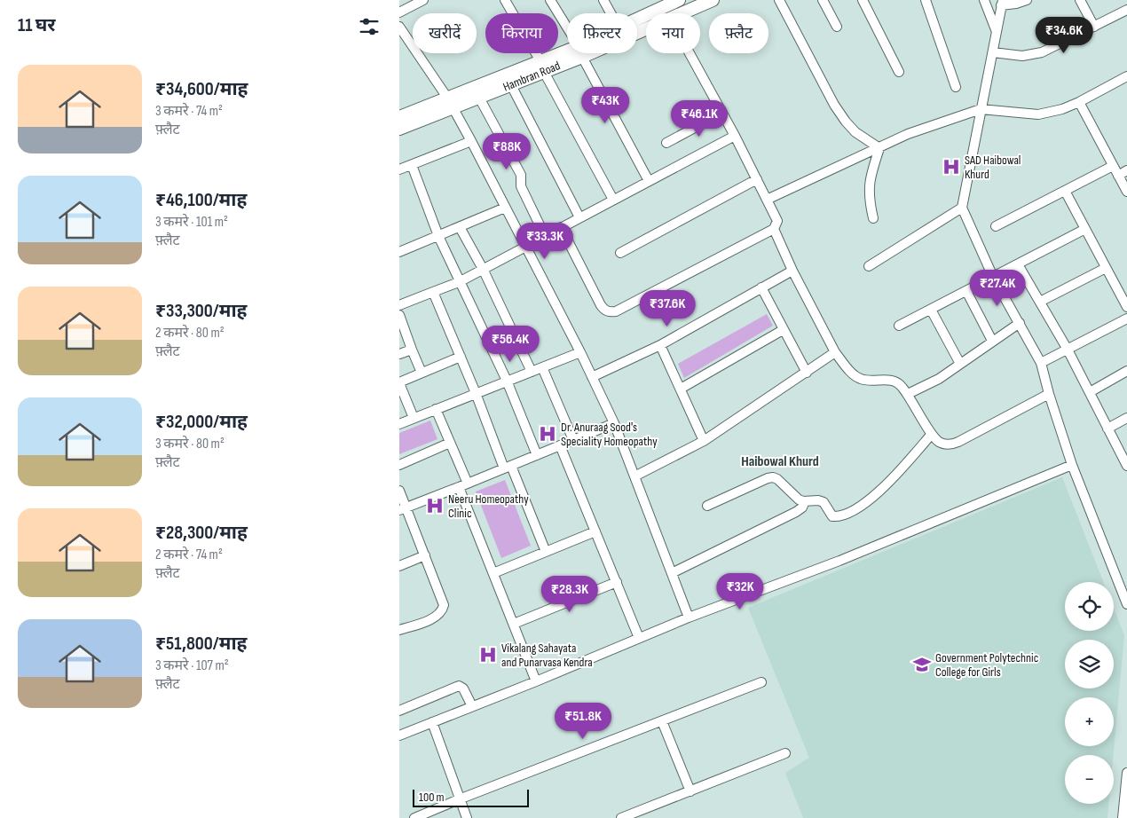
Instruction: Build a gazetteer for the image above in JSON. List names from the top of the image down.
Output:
{
  "streets": {
    "main road": ["Hambran Road"]
  },
  "districts": ["Haibowal Khurd"],
  "places": {
    "hospital": [
      "SAD Haibowal Khurd",
      "Dr. Anuraag Sood's Speciality Homeopathy",
      "Neeru Homeopathy Clinic",
      "Vikalang Sahayata and Punarvasa Kendra"
    ],
    "school or university": ["Government Polytechnic College for Girls"]
  },
  "scale_bar": "100 m",
  "page": {
    "heading": "11 घर",
    "chip": [
      "खरीदें",
      "किराया",
      "फ़िल्टर",
      "नया",
      "फ़्लैट"
    ],
    "price": [
      "₹34.6K",
      "₹43K",
      "₹46.1K",
      "₹88K",
      "₹33.3K",
      "₹27.4K",
      "₹37.6K",
      "₹56.4K",
      "₹32K",
      "₹28.3K",
      "₹51.8K"
    ],
    "list": [
      {
        "name": "₹34,600/माह",
        "note": "3 कमरे · 74 m² · फ़्लैट"
      },
      {
        "name": "₹46,100/माह",
        "note": "3 कमरे · 101 m² · फ़्लैट"
      },
      {
        "name": "₹33,300/माह",
        "note": "2 कमरे · 80 m² · फ़्लैट"
      },
      {
        "name": "₹32,000/माह",
        "note": "3 कमरे · 80 m² · फ़्लैट"
      },
      {
        "name": "₹28,300/माह",
        "note": "2 कमरे · 74 m² · फ़्लैट"
      },
      {
        "name": "₹51,800/माह",
        "note": "3 कमरे · 107 m² · फ़्लैट"
      }
    ],
    "map_buttons": ["+", "−"],
    "scale": "100 m"
  }
}
